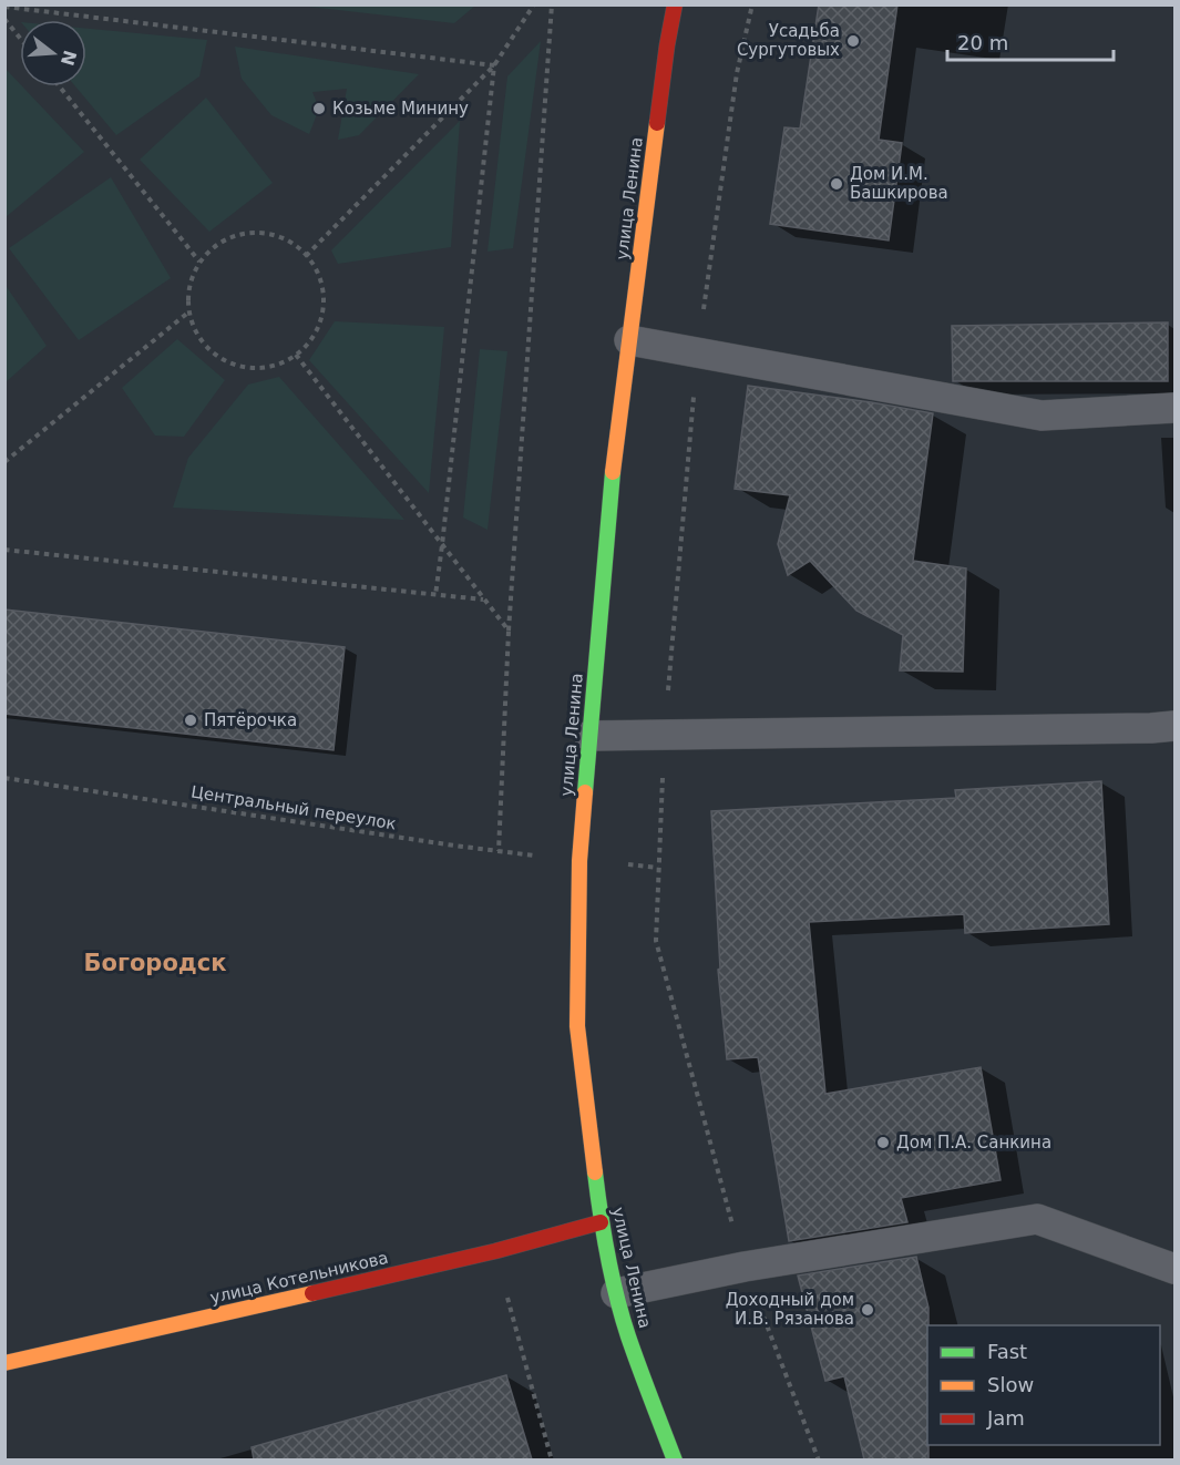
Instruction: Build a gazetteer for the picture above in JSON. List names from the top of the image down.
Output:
{
  "streets": {
    "main road": ["улица Ленина", "улица Котельникова"],
    "path": ["Центральный переулок"]
  },
  "crossings": [
    ["улица Ленина", "Центральный переулок"],
    ["улица Ленина", "улица Котельникова"]
  ],
  "districts": ["Богородск"],
  "places": [
    "Усадьба Сургутовых",
    "Козьме Минину",
    "Дом И.М. Башкирова",
    "Пятёрочка",
    "Дом П.А. Санкина",
    "Доходный дом И.В. Рязанова"
  ],
  "legend": ["Fast", "Slow", "Jam"],
  "scale_bar": "20 m",
  "north": "right"
}
